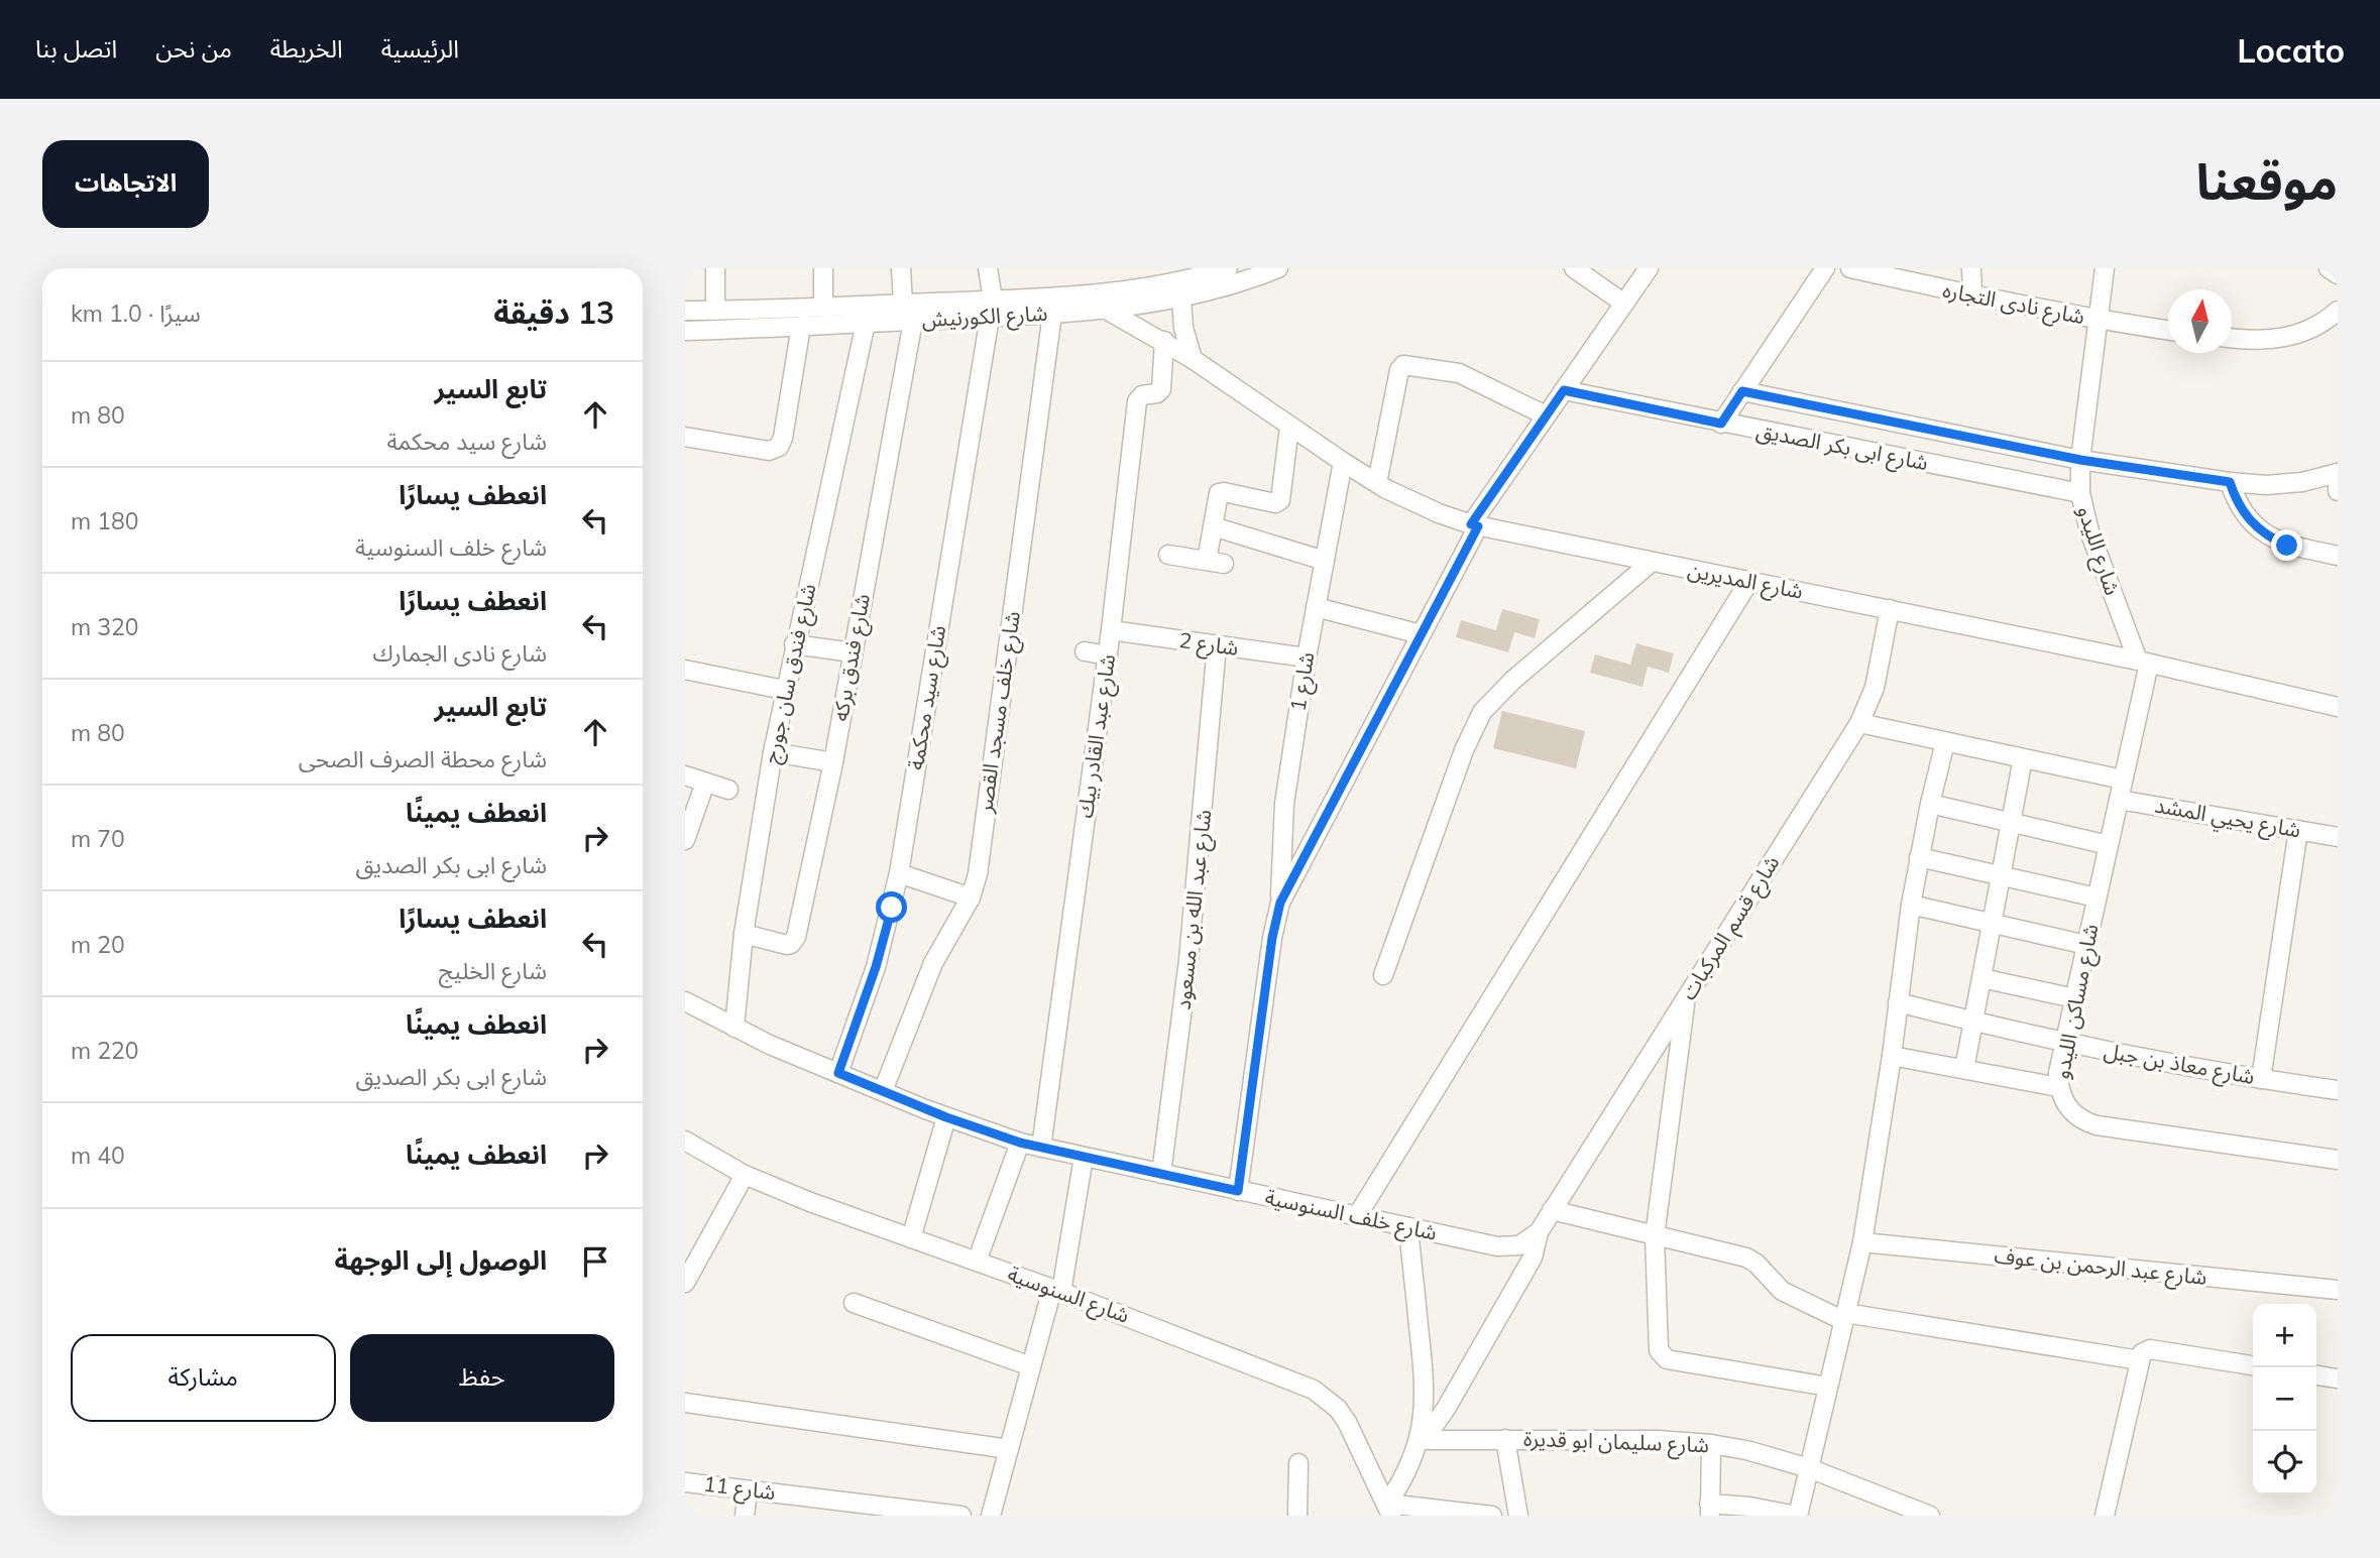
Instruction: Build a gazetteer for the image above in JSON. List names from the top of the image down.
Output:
{
  "streets": {
    "street": [
      "شارع نادى التجاره",
      "شارع الكورنيش",
      "شارع ابى بكر الصديق",
      "شارع الليدو",
      "شارع المديرين",
      "شارع 2",
      "شارع فندق بركه",
      "شارع فندق سان جورج",
      "شارع 1",
      "شارع سيد محكمة",
      "شارع خلف مسجد القصر",
      "شارع عبد القادر بيك",
      "شارع يحيي المشد",
      "شارع عبد الله بن مسعود",
      "شارع قسم المركبات",
      "شارع مساكن الليدو",
      "شارع معاذ بن جبل",
      "شارع خلف السنوسية",
      "شارع عبد الرحمن بن عوف",
      "شارع السنوسية",
      "شارع سليمان ابو قديرة",
      "شارع 11"
    ]
  },
  "crossings": [
    ["شارع نادى التجاره", "شارع الليدو"],
    ["شارع الكورنيش", "شارع المديرين"],
    ["شارع الكورنيش", "شارع فندق بركه"],
    ["شارع الكورنيش", "شارع فندق سان جورج"],
    ["شارع الكورنيش", "شارع سيد محكمة"],
    ["شارع الكورنيش", "شارع خلف مسجد القصر"],
    ["شارع ابى بكر الصديق", "شارع الليدو"],
    ["شارع الليدو", "شارع المديرين"],
    ["شارع الليدو", "شارع مساكن الليدو"],
    ["شارع المديرين", "شارع 1"],
    ["شارع المديرين", "شارع عبد القادر بيك"],
    ["شارع المديرين", "شارع قسم المركبات"],
    ["شارع المديرين", "شارع مساكن الليدو"],
    ["شارع 2", "شارع 1"],
    ["شارع 2", "شارع عبد القادر بيك"],
    ["شارع 2", "شارع عبد الله بن مسعود"],
    ["شارع فندق بركه", "شارع فندق سان جورج"],
    ["شارع فندق سان جورج", "شارع خلف السنوسية"],
    ["شارع سيد محكمة", "شارع خلف السنوسية"],
    ["شارع خلف مسجد القصر", "شارع خلف السنوسية"],
    ["شارع عبد القادر بيك", "شارع خلف السنوسية"],
    ["شارع يحيي المشد", "شارع مساكن الليدو"],
    ["شارع عبد الله بن مسعود", "شارع خلف السنوسية"],
    ["شارع قسم المركبات", "شارع خلف السنوسية"],
    ["شارع قسم المركبات", "شارع سليمان ابو قديرة"],
    ["شارع مساكن الليدو", "شارع معاذ بن جبل"]
  ],
  "north": "top",
  "page": {
    "header": "Locato",
    "nav": [
      "الرئيسية",
      "الخريطة",
      "من نحن",
      "اتصل بنا"
    ],
    "title": "موقعنا",
    "buttons": [
      "الاتجاهات",
      ["حفظ", "مشاركة"]
    ],
    "heading": ["13 دقيقة", "سيرًا · 1.0 km"],
    "list": [
      ["تابع السير", "شارع سيد محكمة", "80 m"],
      ["انعطف يسارًا", "شارع خلف السنوسية", "180 m"],
      ["انعطف يسارًا", "شارع نادى الجمارك", "320 m"],
      ["تابع السير", "شارع محطة الصرف الصحى", "80 m"],
      ["انعطف يمينًا", "شارع ابى بكر الصديق", "70 m"],
      ["انعطف يسارًا", "شارع الخليج", "20 m"],
      ["انعطف يمينًا", "شارع ابى بكر الصديق", "220 m"],
      ["انعطف يمينًا", "40 m"],
      "الوصول إلى الوجهة"
    ],
    "map_buttons": ["+", "−"]
  }
}
